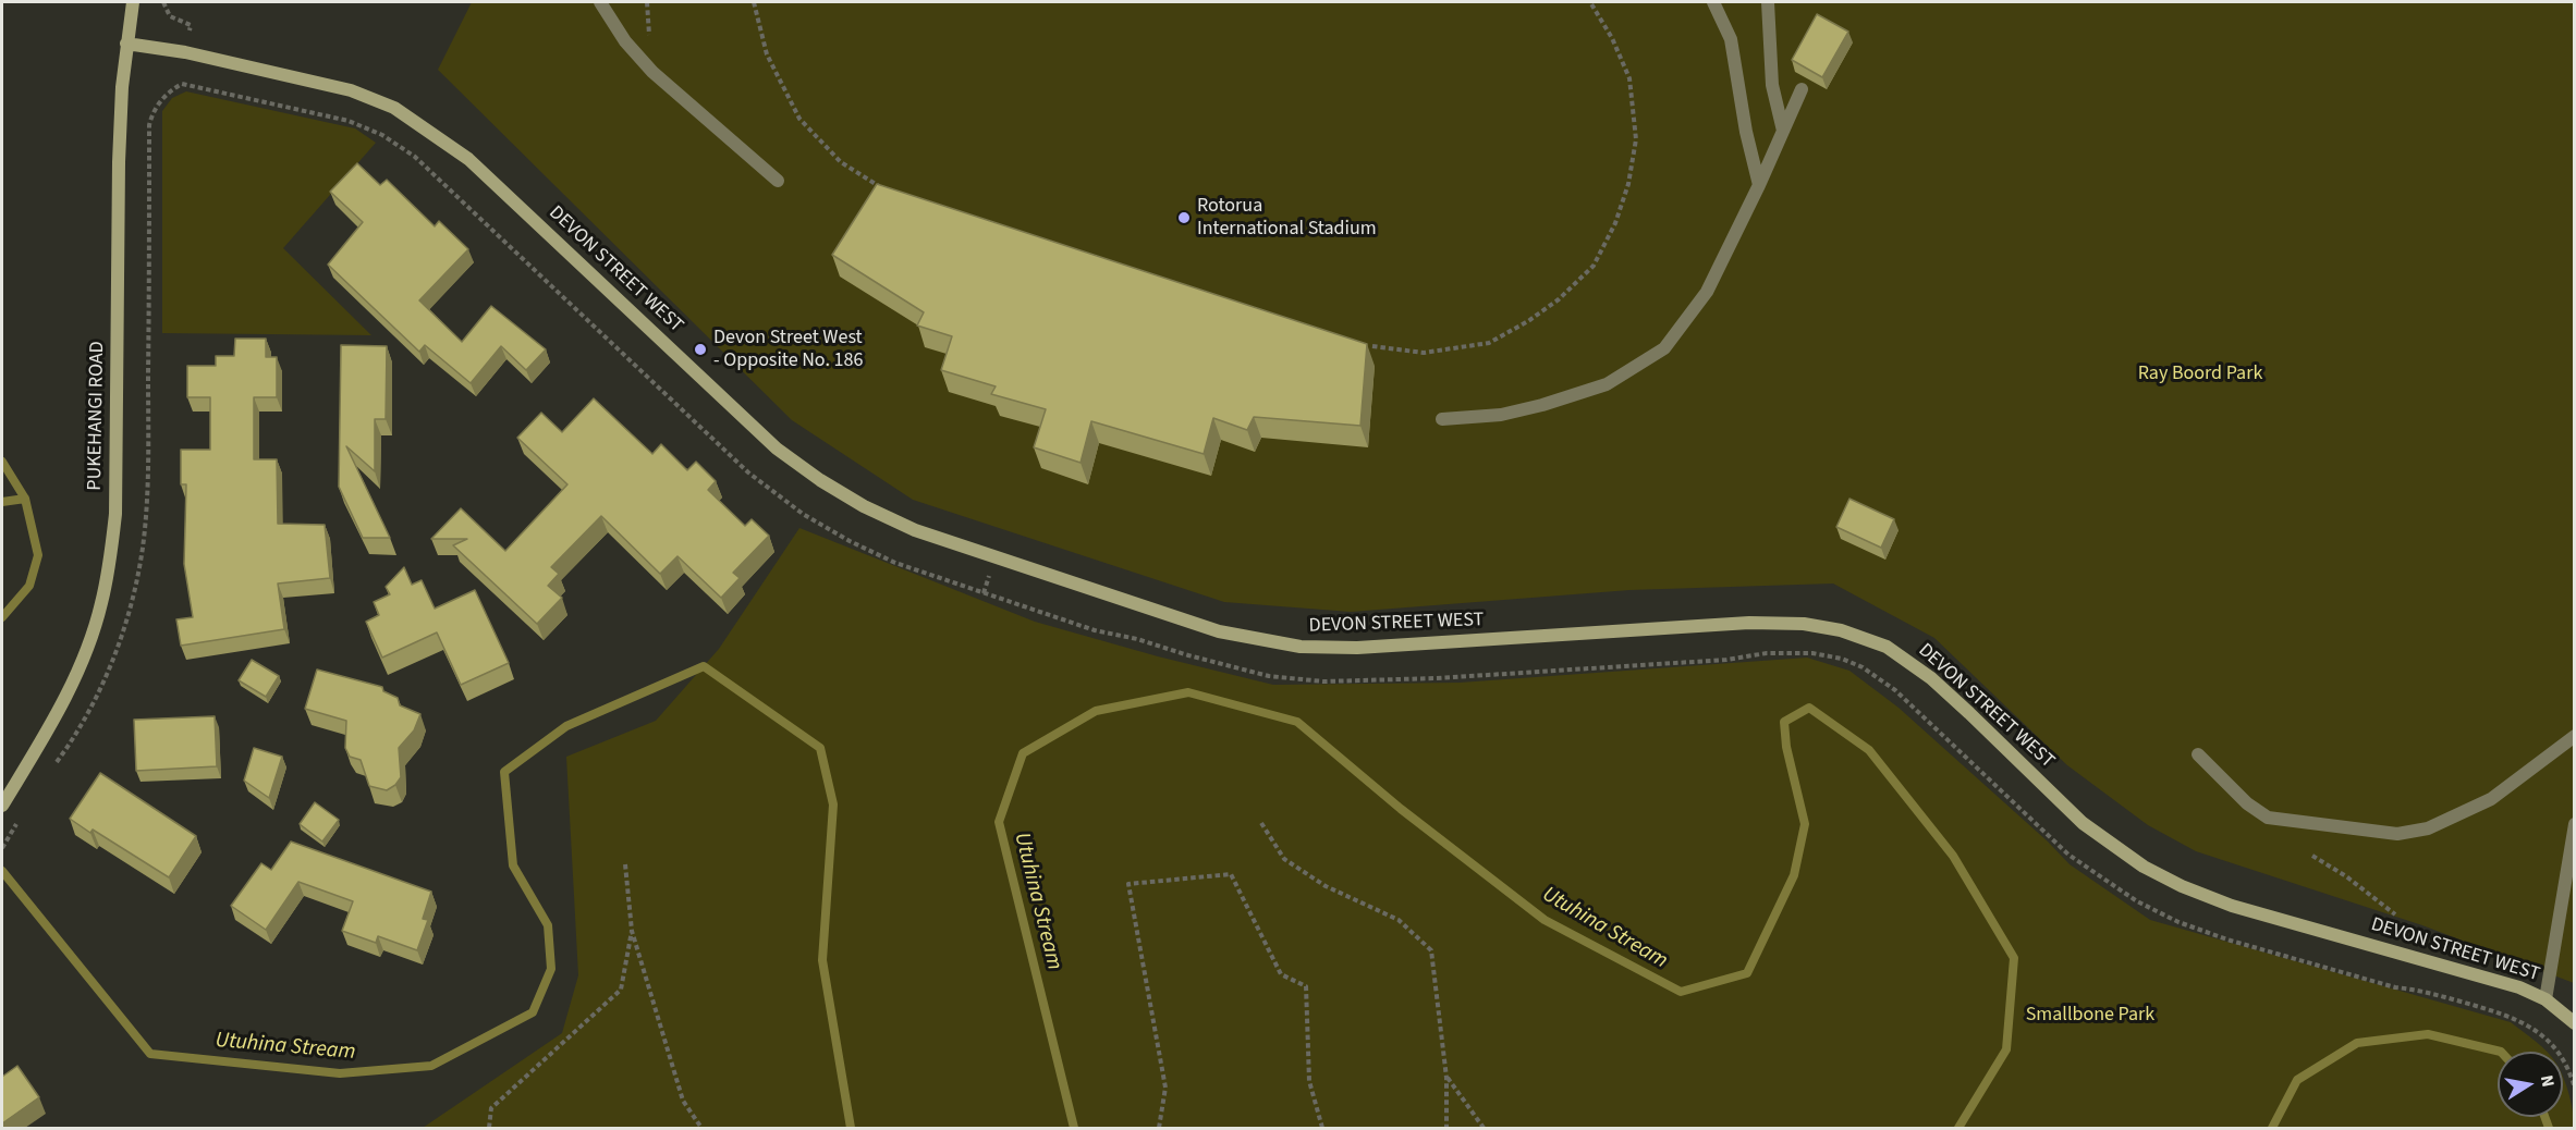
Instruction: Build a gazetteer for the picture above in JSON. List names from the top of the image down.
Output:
{
  "streets": {
    "main road": ["DEVON STREET WEST", "PUKEHANGI ROAD"]
  },
  "crossings": [
    ["DEVON STREET WEST", "PUKEHANGI ROAD"]
  ],
  "water": ["Utuhina Stream"],
  "parks": ["Ray Boord Park", "Smallbone Park"],
  "places": ["Rotorua International Stadium", "Devon Street West - Opposite No. 186"],
  "north": "right"
}
